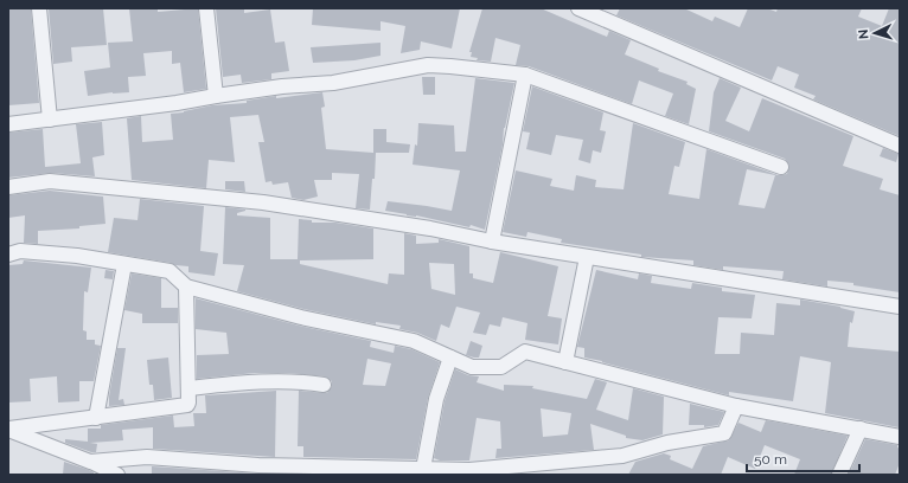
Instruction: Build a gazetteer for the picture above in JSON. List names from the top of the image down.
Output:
{
  "scale_bar": "50 m",
  "north": "left"
}
